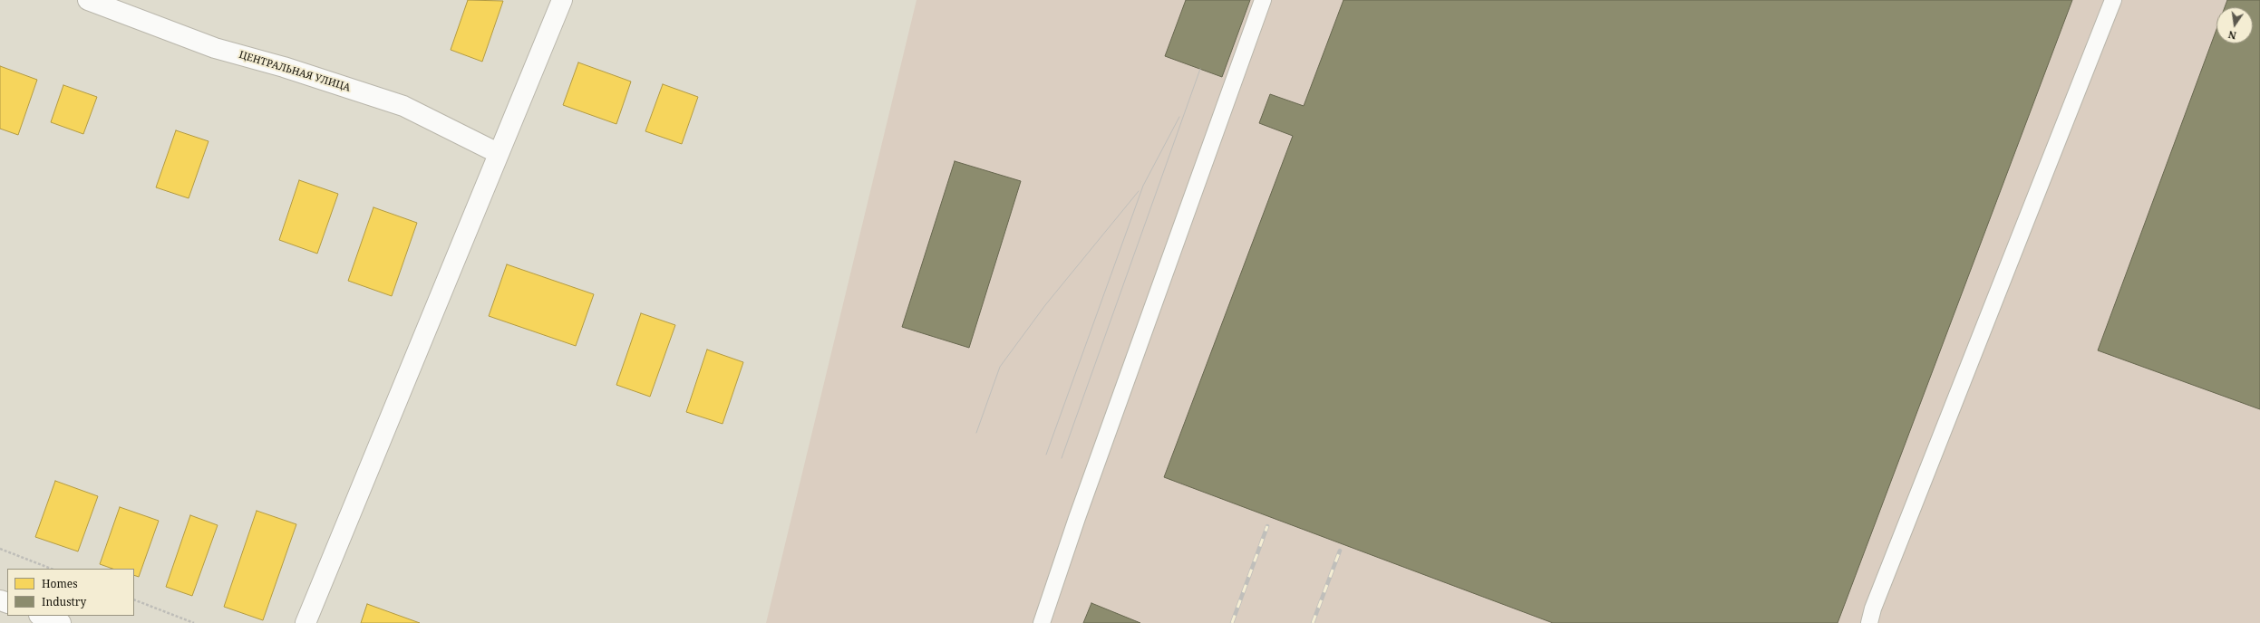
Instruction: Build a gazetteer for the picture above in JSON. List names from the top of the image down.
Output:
{
  "streets": {
    "street": ["ЦЕНТРАЛЬНАЯ УЛИЦА"]
  },
  "legend": ["Homes", "Industry"],
  "north": "bottom"
}
